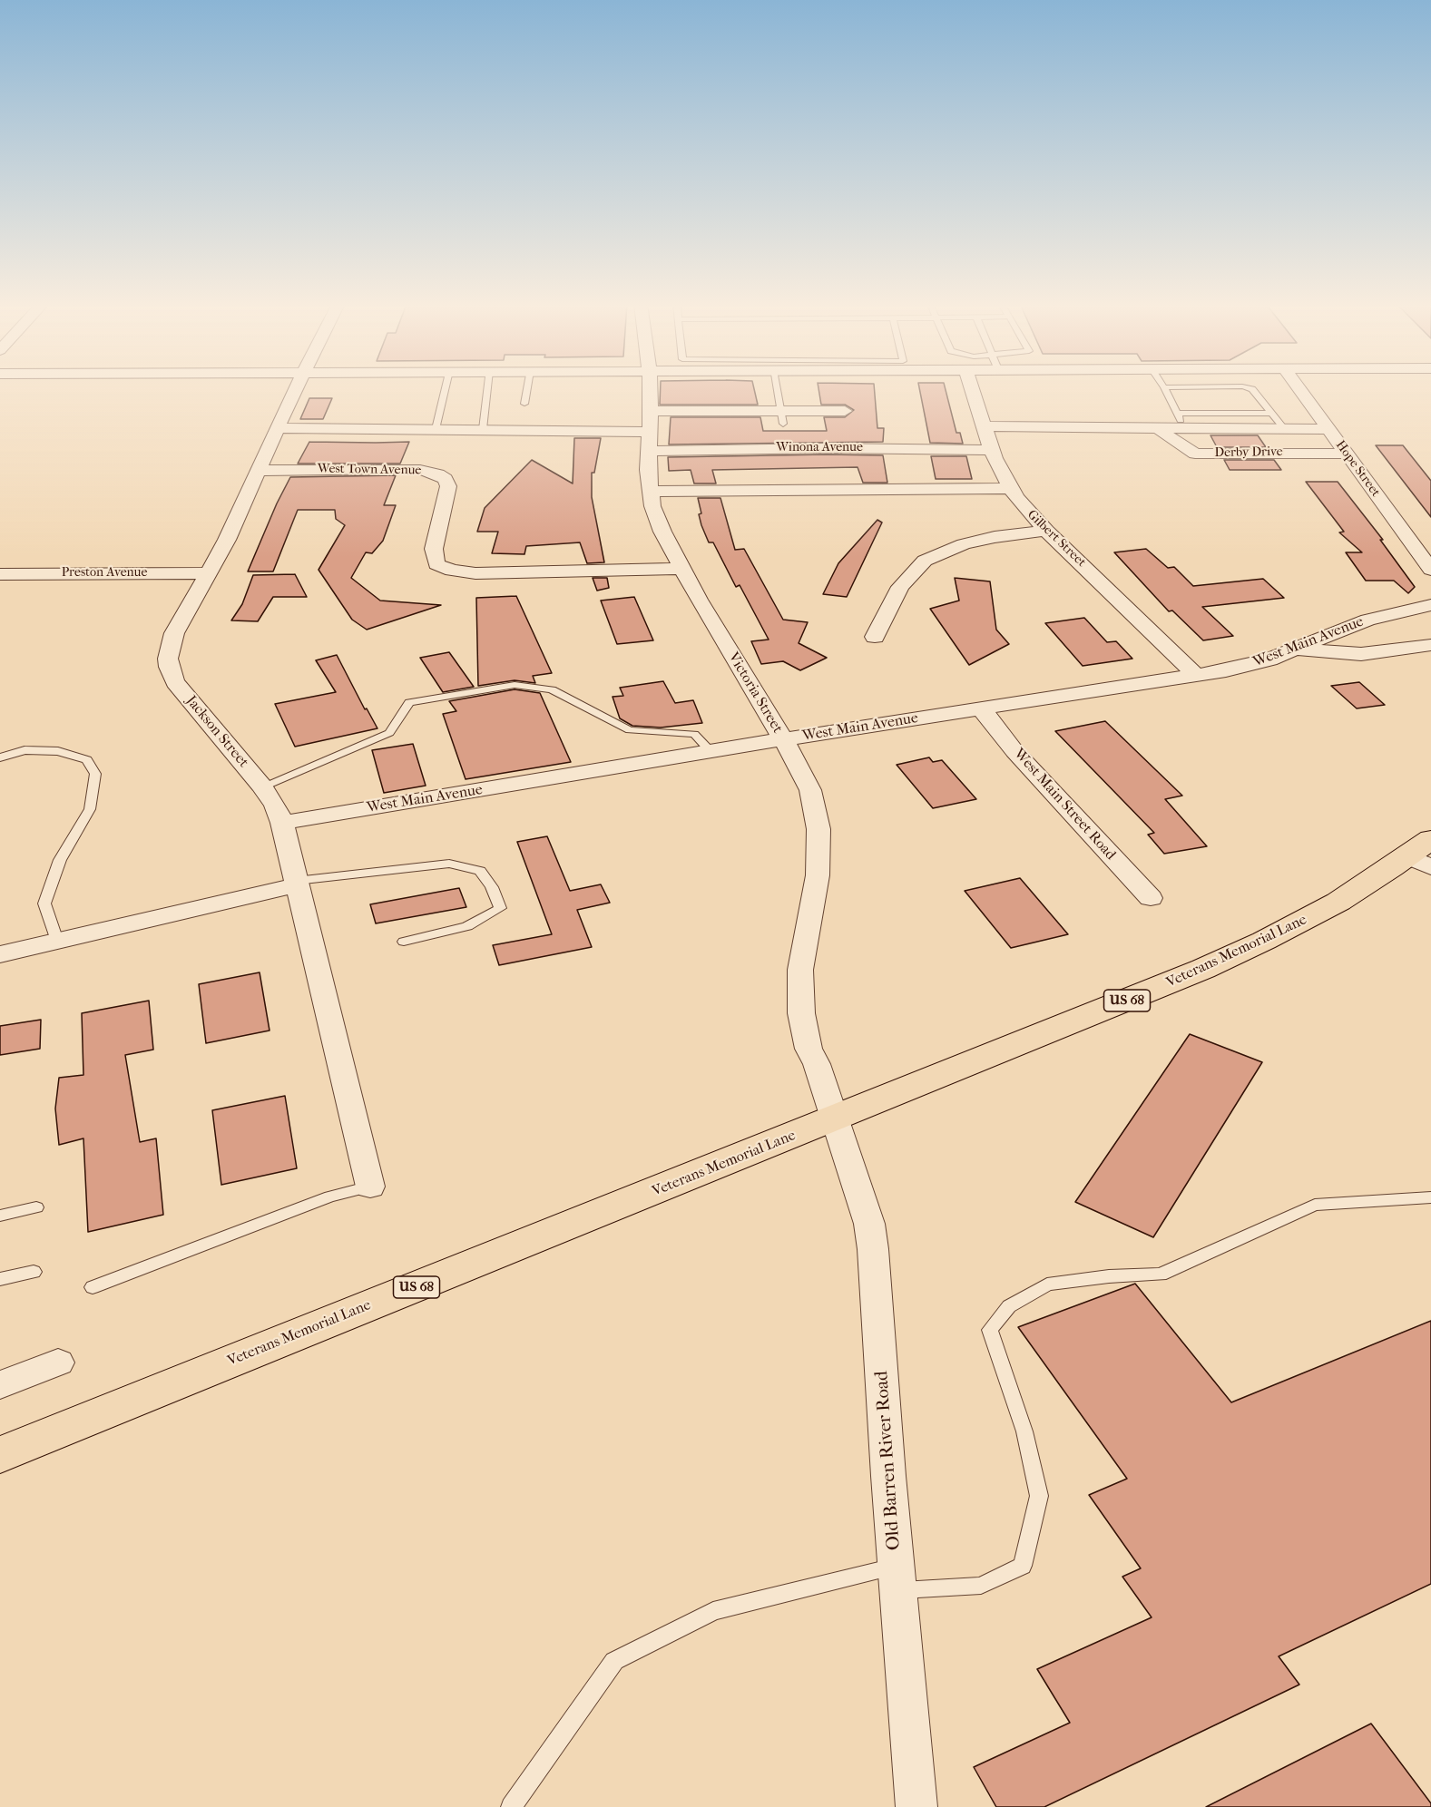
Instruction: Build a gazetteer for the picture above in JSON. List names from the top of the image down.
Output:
{
  "streets": {
    "main road": ["Veterans Memorial Lane", "US 68"],
    "street": [
      "Winona Avenue",
      "Derby Drive",
      "Hope Street",
      "West Town Avenue",
      "Gilbert Street",
      "Preston Avenue",
      "West Main Avenue",
      "Victoria Street",
      "Jackson Street",
      "West Main Street Road",
      "Old Barren River Road"
    ]
  },
  "crossings": [
    ["Winona Avenue", "Gilbert Street"],
    ["Winona Avenue", "Victoria Street"],
    ["Derby Drive", "Hope Street"],
    ["West Town Avenue", "Victoria Street"],
    ["West Town Avenue", "Jackson Street"],
    ["Gilbert Street", "West Main Avenue"],
    ["Preston Avenue", "Jackson Street"],
    ["West Main Avenue", "Victoria Street"],
    ["West Main Avenue", "Jackson Street"],
    ["West Main Avenue", "West Main Street Road"],
    ["Victoria Street", "Veterans Memorial Lane"],
    ["Victoria Street", "Old Barren River Road"],
    ["Veterans Memorial Lane", "Old Barren River Road"]
  ]
}
